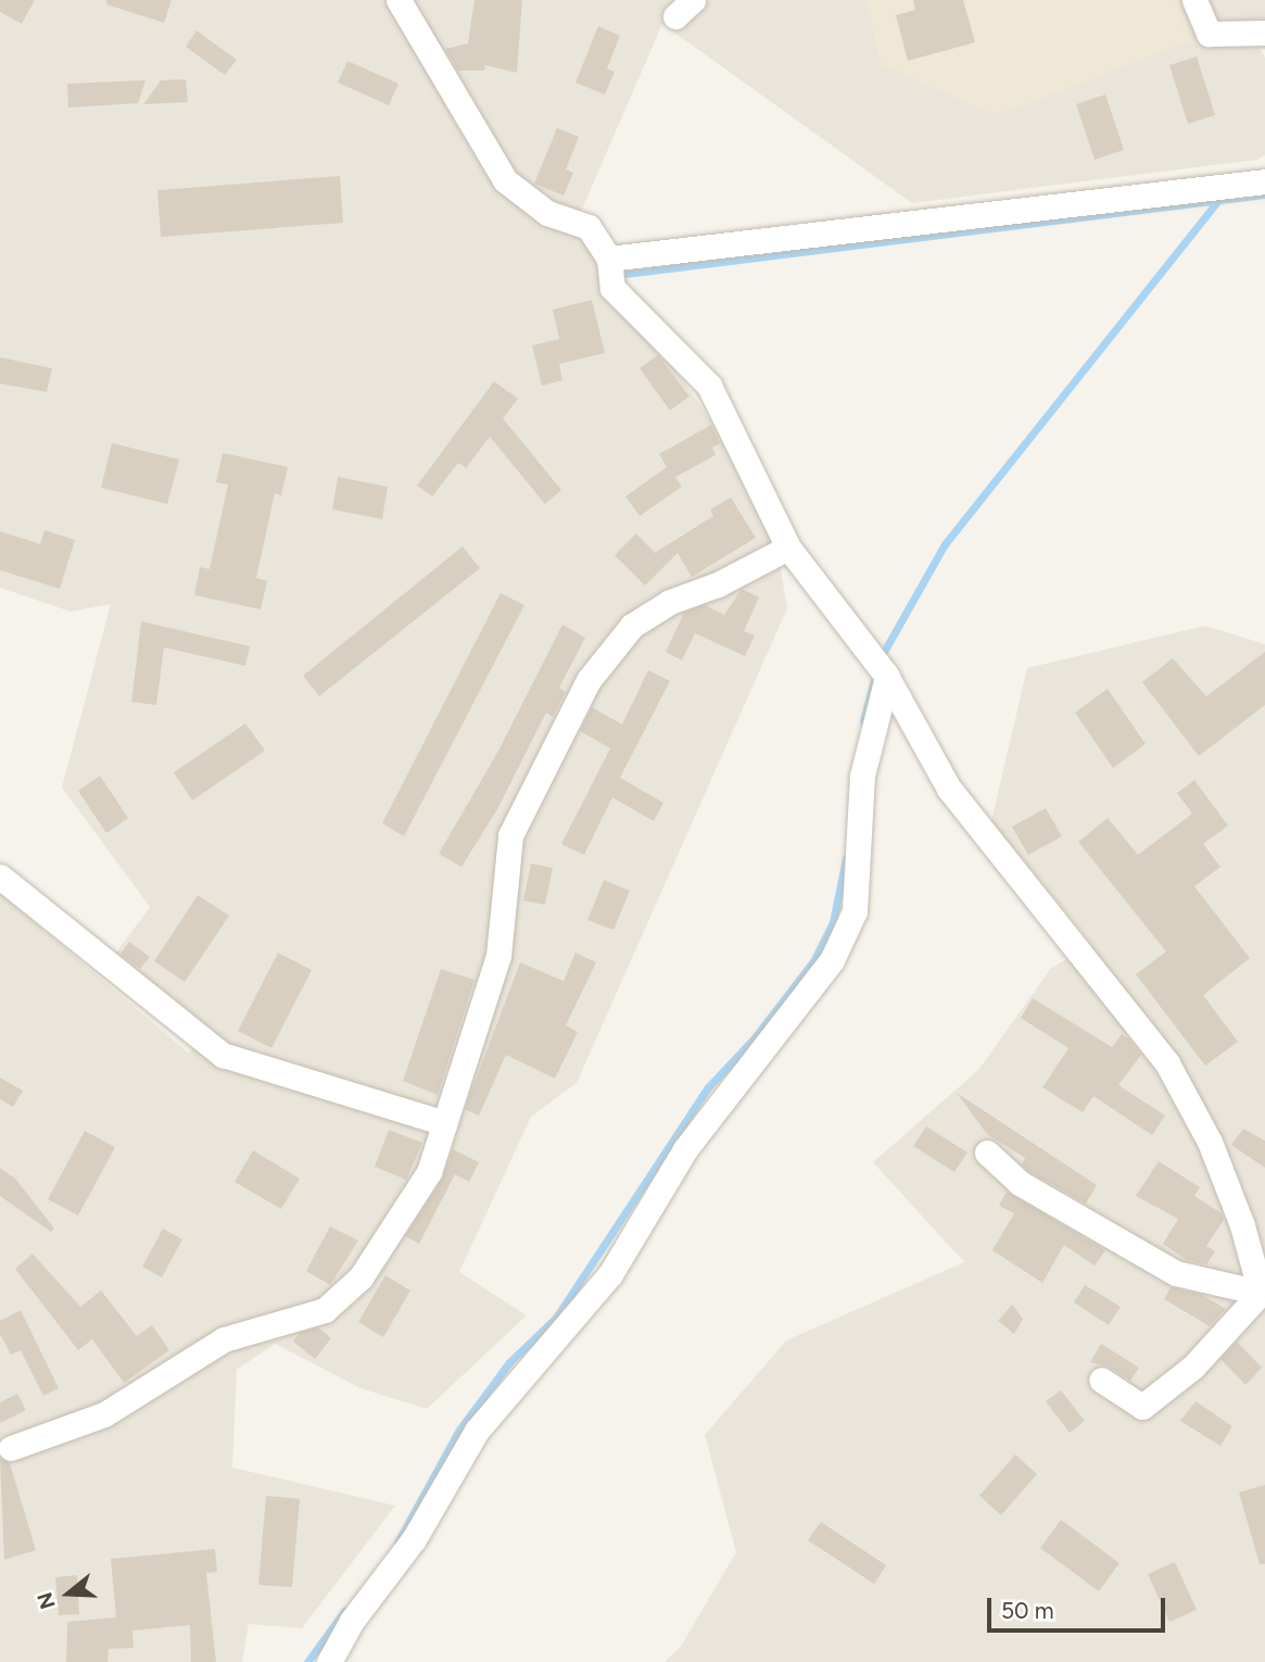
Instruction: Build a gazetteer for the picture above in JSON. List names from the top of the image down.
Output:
{
  "scale_bar": "50 m",
  "north": "left"
}
